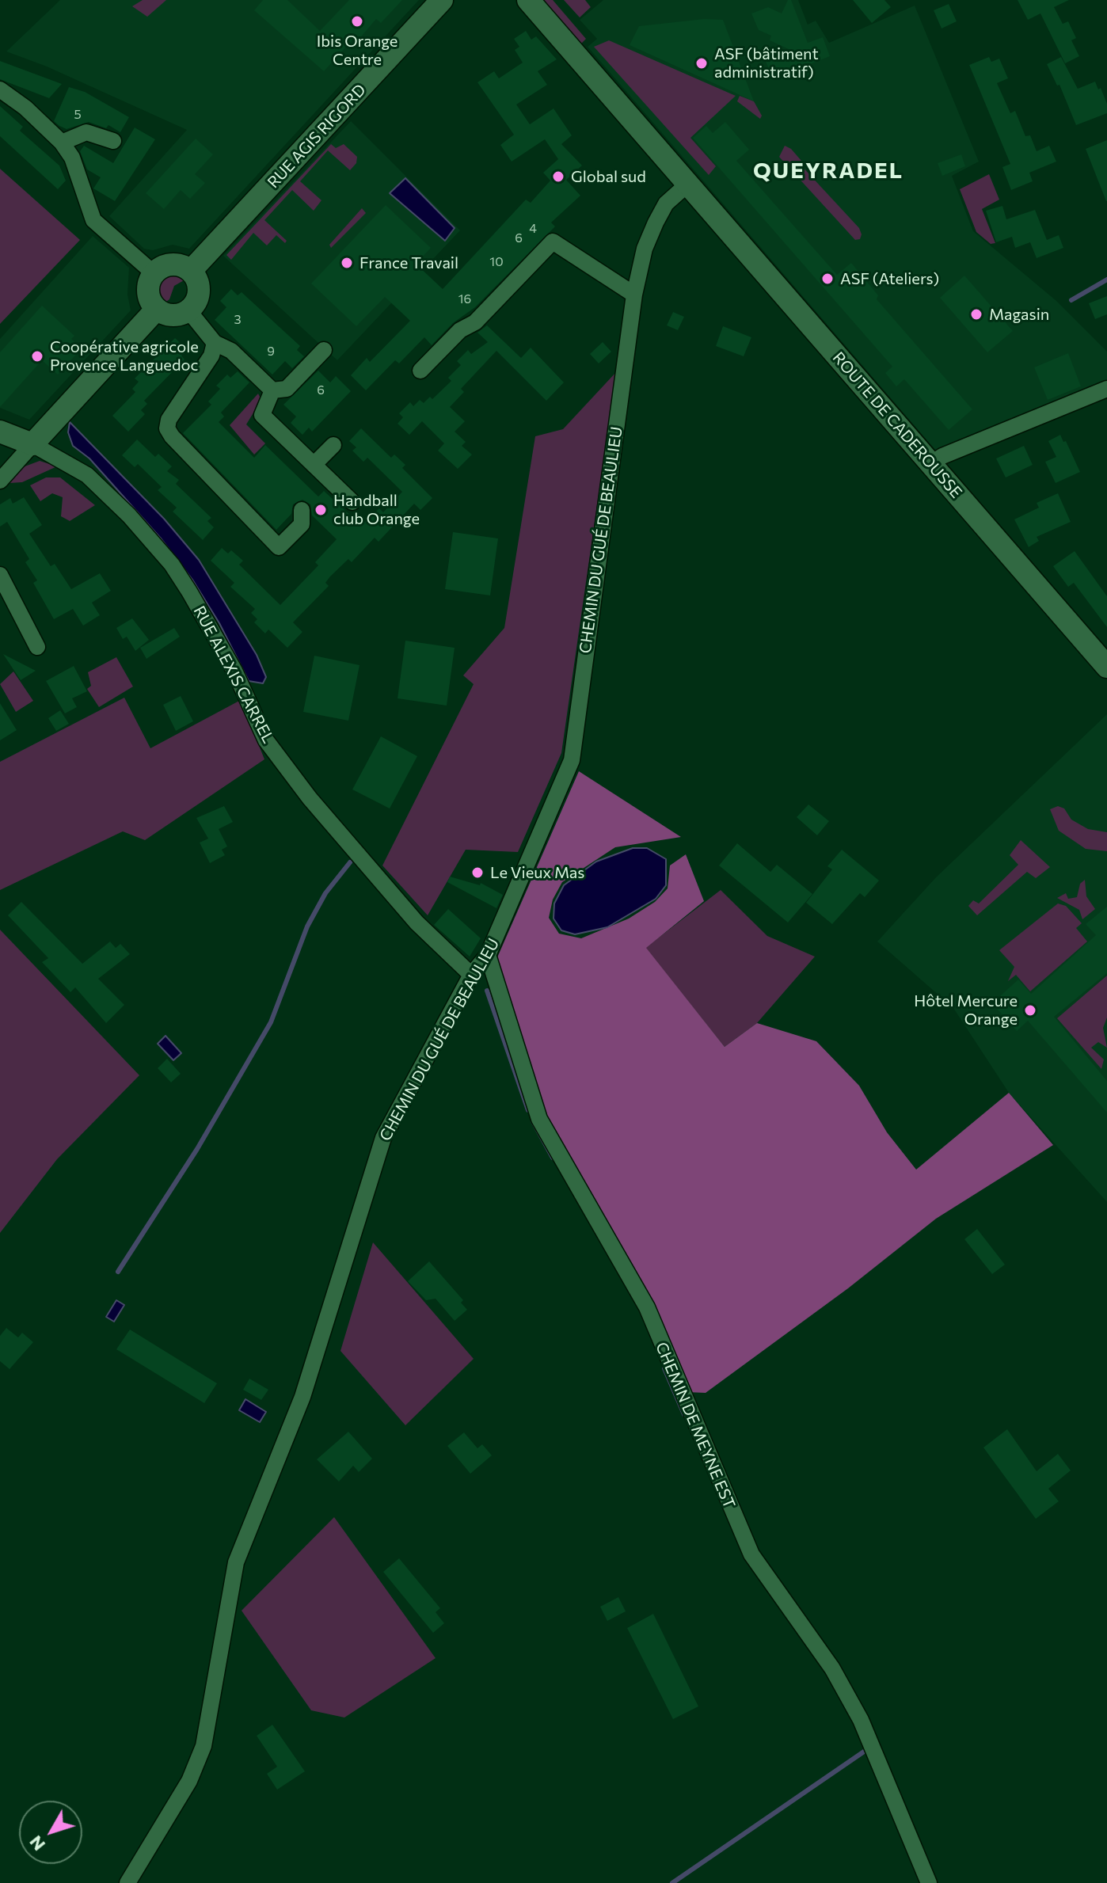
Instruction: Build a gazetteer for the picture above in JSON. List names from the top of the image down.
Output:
{
  "streets": {
    "main road": ["RUE AGIS RIGORD", "ROUTE DE CADEROUSSE", "RUE ALEXIS CARREL"],
    "street": ["CHEMIN DU GUÉ DE BEAULIEU", "CHEMIN DE MEYNE EST"]
  },
  "crossings": [
    ["ROUTE DE CADEROUSSE", "CHEMIN DU GUÉ DE BEAULIEU"],
    ["CHEMIN DU GUÉ DE BEAULIEU", "RUE ALEXIS CARREL"],
    ["CHEMIN DU GUÉ DE BEAULIEU", "CHEMIN DE MEYNE EST"]
  ],
  "districts": ["QUEYRADEL"],
  "places": [
    "Ibis Orange Centre",
    "ASF (bâtiment administratif)",
    "Global sud",
    "France Travail",
    "ASF (Ateliers)",
    "Magasin",
    "Coopérative agricole Provence Languedoc",
    "Handball club Orange",
    "Le Vieux Mas",
    "Hôtel Mercure Orange"
  ],
  "house_numbers": [
    "5",
    "4",
    "6",
    "10",
    "16",
    "3",
    "9",
    "6"
  ],
  "north": "bottom left"
}
